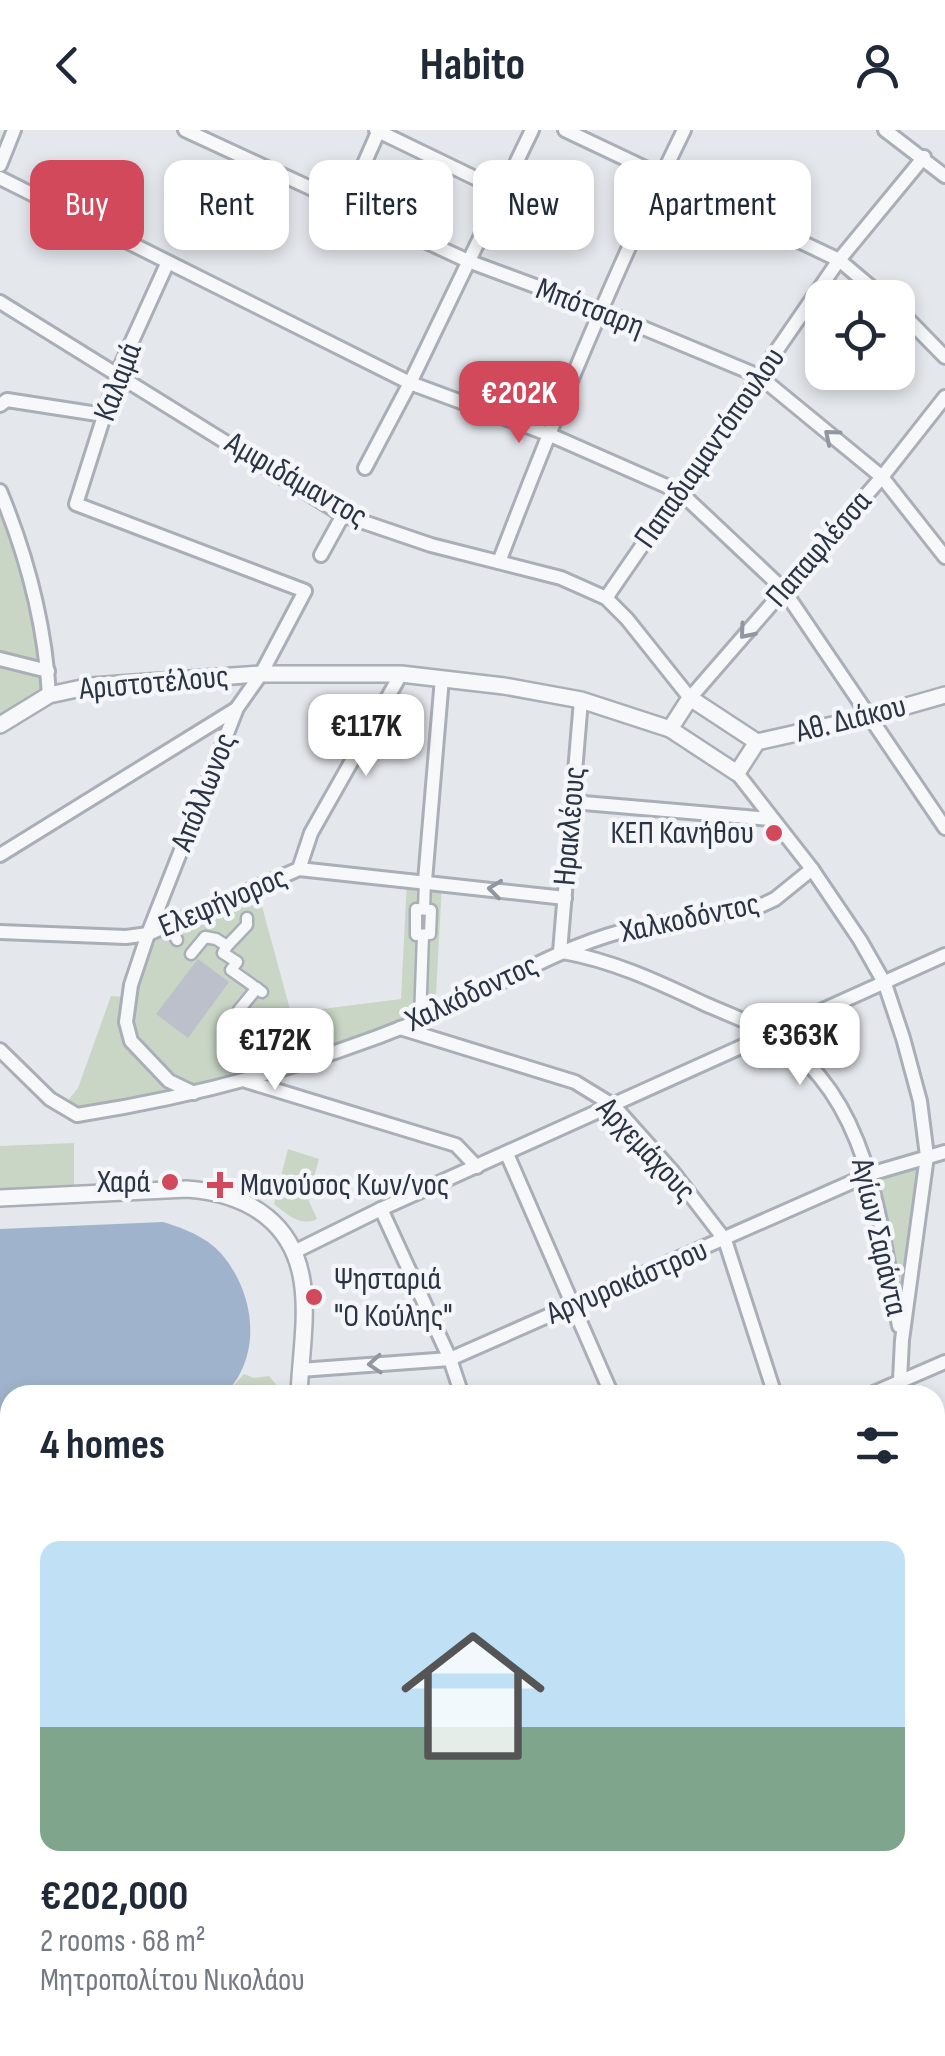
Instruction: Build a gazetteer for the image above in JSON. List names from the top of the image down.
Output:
{
  "streets": {
    "street": [
      "Μπότσαρη",
      "Καλαμά",
      "Παπαδιαμαντόπουλου",
      "Αμφιδάμαντος",
      "Παπαφλέσσα",
      "Αριστοτέλους",
      "Αθ. Διάκου",
      "Απόλλωνος",
      "Ηρακλέους",
      "Ελεφήνορος",
      "Χαλκοδόντος",
      "Χαλκόδοντος",
      "Αρχεμάχους",
      "Αγίων Σαράντα",
      "Αργυροκάστρου"
    ]
  },
  "crossings": [
    ["Μπότσαρη", "Παπαδιαμαντόπουλου"],
    ["Μπότσαρη", "Παπαφλέσσα"],
    ["Καλαμά", "Αμφιδάμαντος"],
    ["Καλαμά", "Απόλλωνος"],
    ["Παπαδιαμαντόπουλου", "Αμφιδάμαντος"],
    ["Αμφιδάμαντος", "Παπαφλέσσα"],
    ["Αριστοτέλους", "Απόλλωνος"],
    ["Αριστοτέλους", "Ηρακλέους"],
    ["Απόλλωνος", "Ελεφήνορος"],
    ["Απόλλωνος", "Χαλκόδοντος"],
    ["Ηρακλέους", "Ελεφήνορος"],
    ["Ηρακλέους", "Χαλκοδόντος"],
    ["Ηρακλέους", "Χαλκόδοντος"],
    ["Ηρακλέους", "Αγίων Σαράντα"],
    ["Χαλκοδόντος", "Χαλκόδοντος"],
    ["Χαλκοδόντος", "Αγίων Σαράντα"],
    ["Χαλκόδοντος", "Αρχεμάχους"],
    ["Χαλκόδοντος", "Αγίων Σαράντα"],
    ["Αρχεμάχους", "Αργυροκάστρου"],
    ["Αγίων Σαράντα", "Αργυροκάστρου"]
  ],
  "one_way": ["Παπαφλέσσα"],
  "places": {
    "other": ["ΚΕΠ Κανήθου", "Χαρά", "Ψησταριά \"Ο Κούλης\""],
    "health": ["Μανούσος Κων/νος"]
  },
  "page": {
    "header": "Habito",
    "chip": [
      "Buy",
      "Rent",
      "Filters",
      "New",
      "Apartment"
    ],
    "price": [
      "€202K",
      "€117K",
      "€363K",
      "€172K"
    ],
    "heading": "4 homes",
    "list": [
      {
        "name": "€202,000",
        "note": "2 rooms · 68 m² · Μητροπολίτου Νικολάου"
      }
    ]
  }
}
